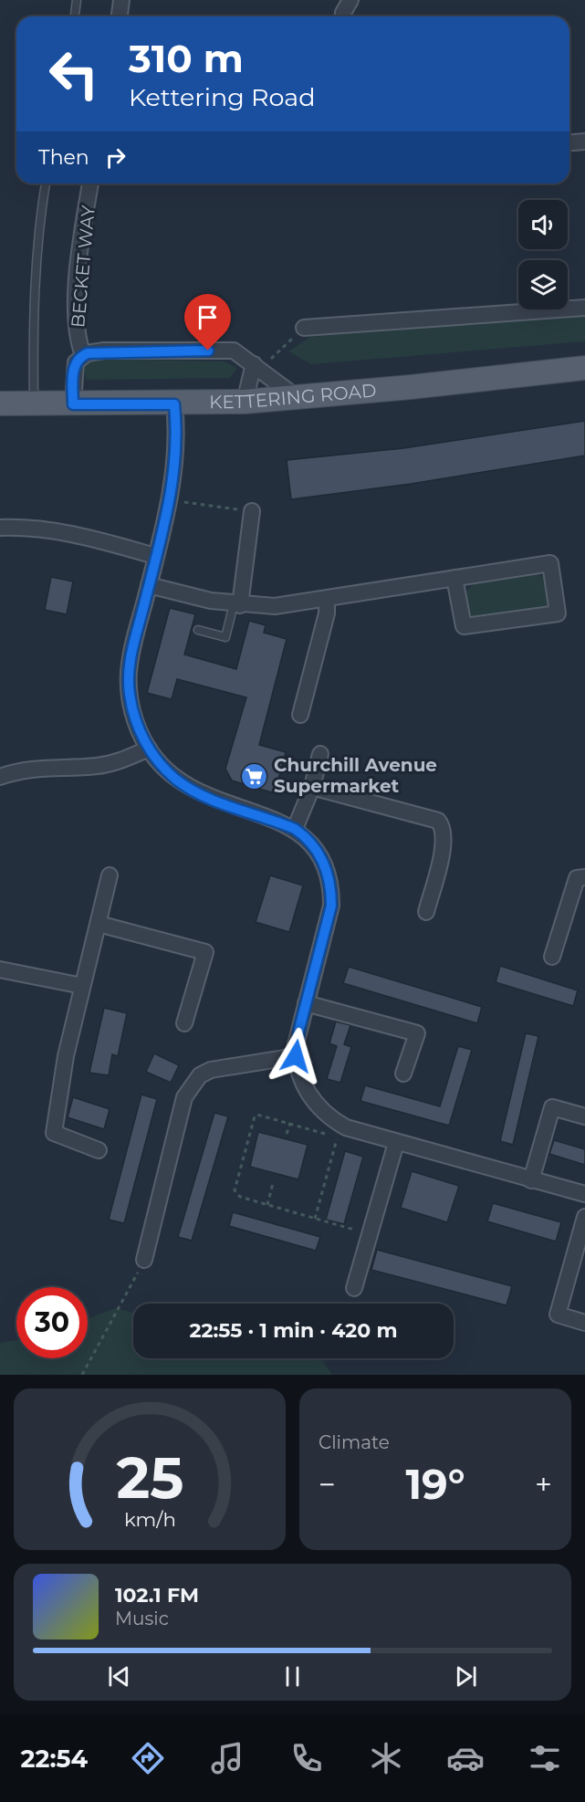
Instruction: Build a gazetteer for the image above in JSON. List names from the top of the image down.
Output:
{
  "streets": {
    "main road": ["KETTERING ROAD"],
    "street": ["BECKET WAY"]
  },
  "places": {
    "supermarket": ["Churchill Avenue Supermarket"]
  },
  "page": {
    "turn": ["310 m", "Kettering Road"],
    "then": "Then",
    "limit": "30",
    "trip": "22:55 · 1 min · 420 m",
    "tile": "Climate",
    "heat": ["−", "19°", "+"],
    "song": ["102.1 FM", "Music"],
    "tabs": "22:54",
    "gauge": ["25", "km/h"]
  }
}
